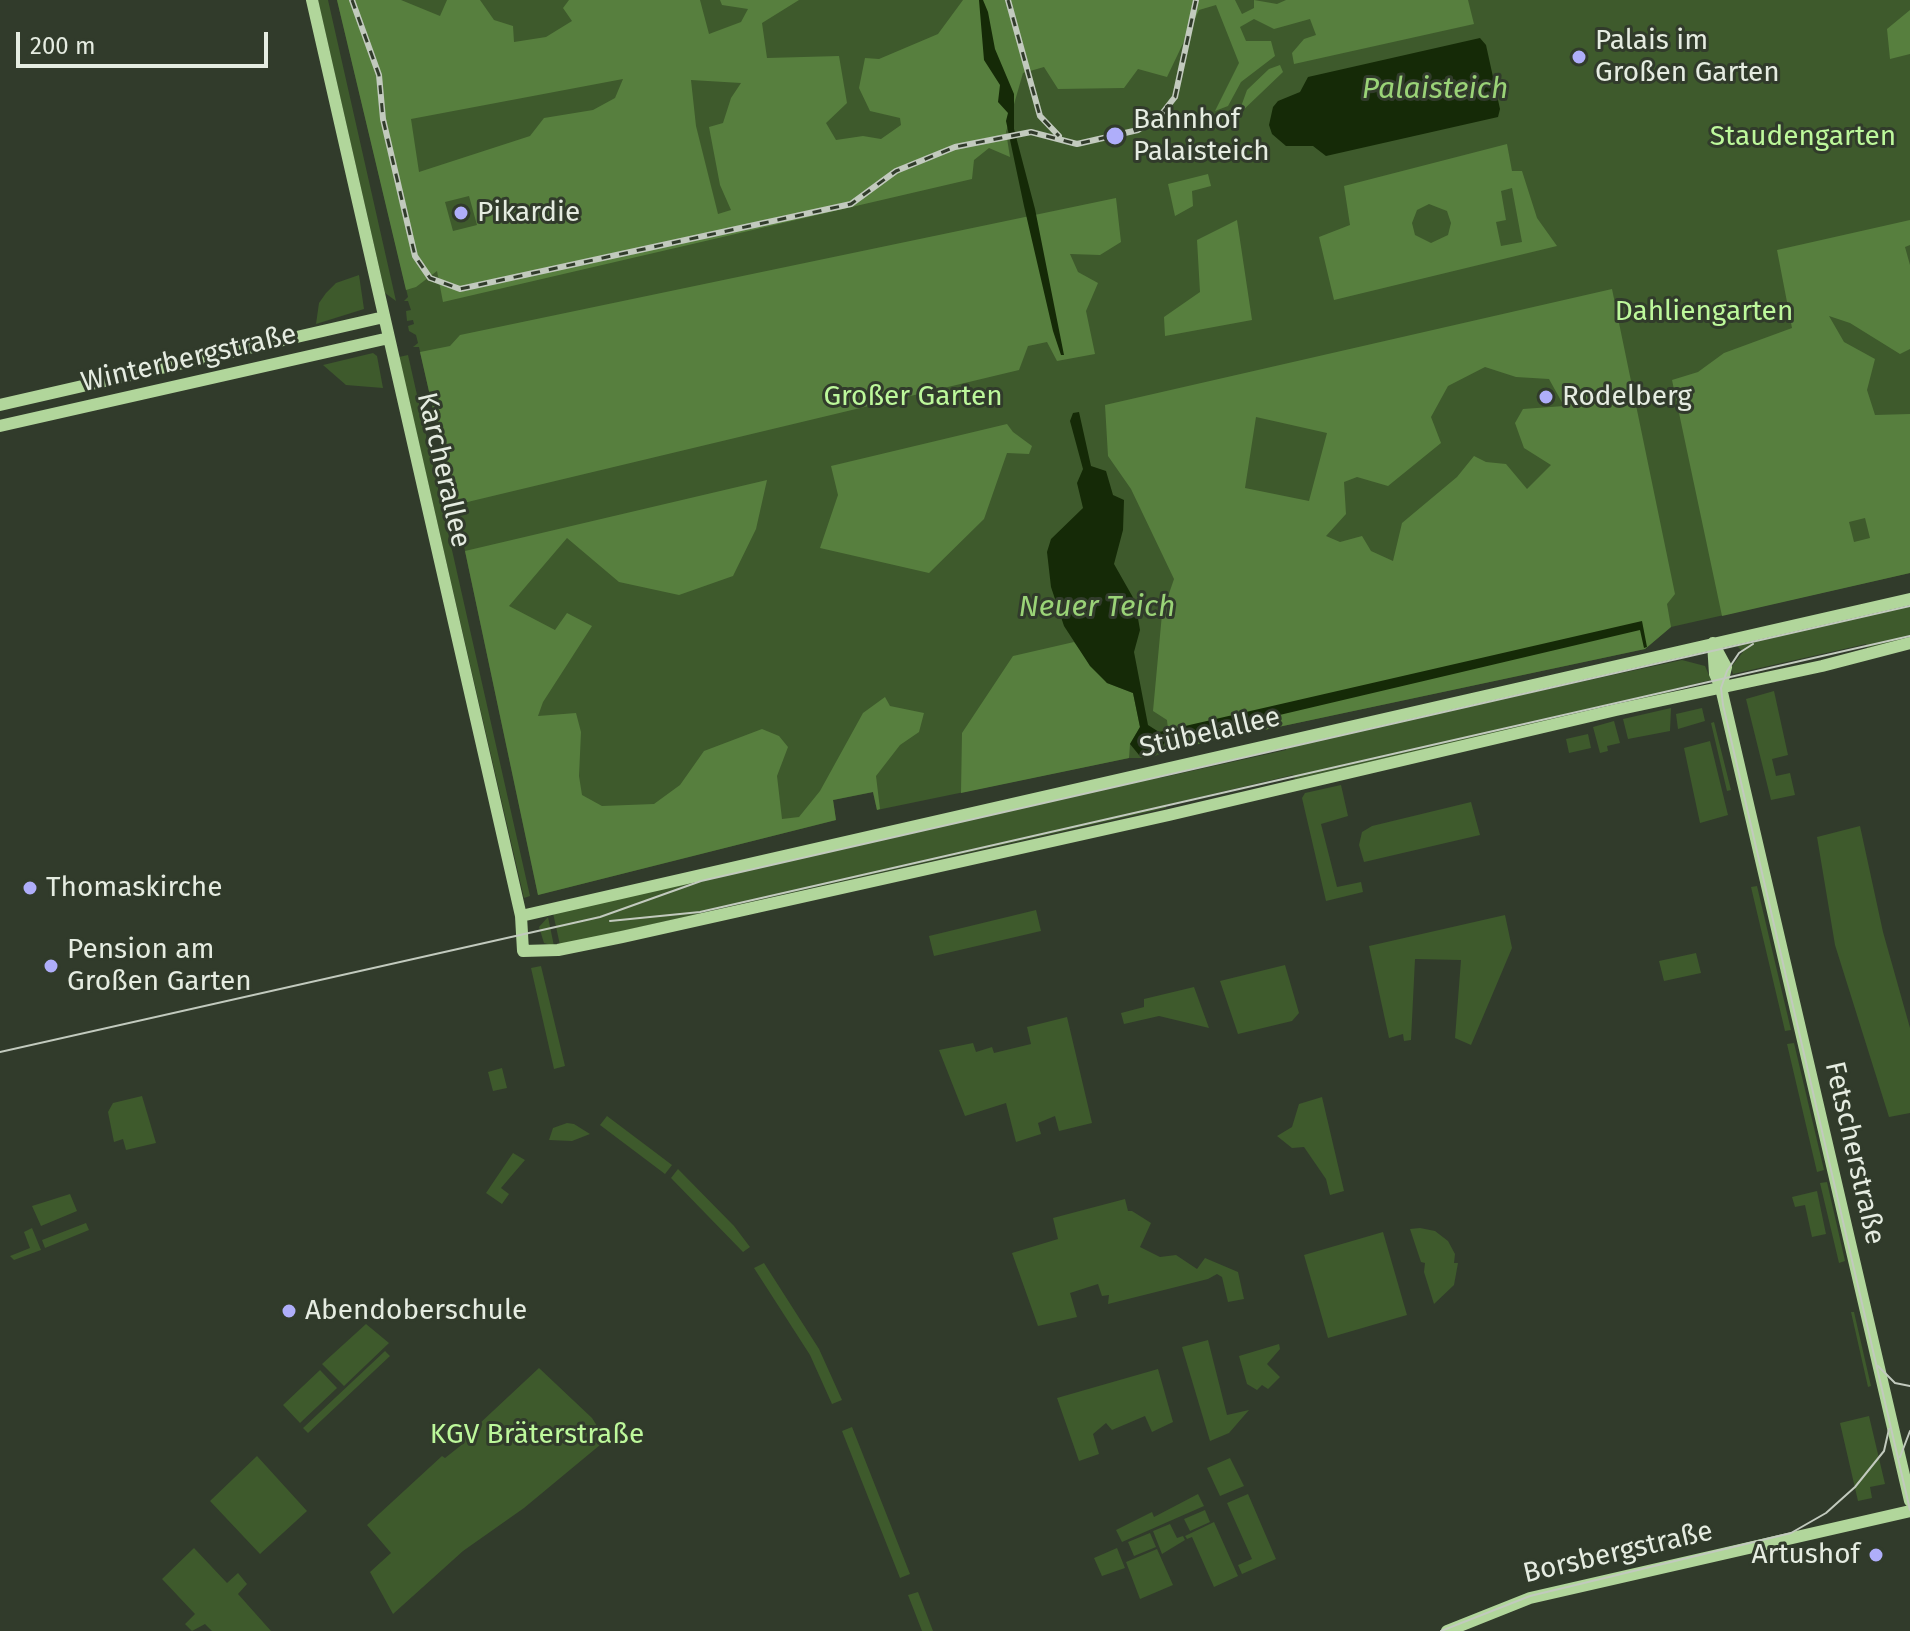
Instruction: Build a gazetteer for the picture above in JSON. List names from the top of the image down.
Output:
{
  "streets": {
    "main road": [
      "Winterbergstraße",
      "Karcherallee",
      "Stübelallee",
      "Fetscherstraße",
      "Borsbergstraße"
    ]
  },
  "crossings": [
    ["Winterbergstraße", "Karcherallee"],
    ["Karcherallee", "Stübelallee"],
    ["Karcherallee", "Fetscherstraße"],
    ["Stübelallee", "Fetscherstraße"]
  ],
  "water": ["Palaisteich", "Neuer Teich"],
  "parks": [
    "Staudengarten",
    "Dahliengarten",
    "Großer Garten",
    "KGV Bräterstraße"
  ],
  "places": [
    "Palais im Großen Garten",
    "Bahnhof Palaisteich",
    "Pikardie",
    "Rodelberg",
    "Thomaskirche",
    "Pension am Großen Garten",
    "Abendoberschule",
    "Artushof"
  ],
  "scale_bar": "200 m"
}
